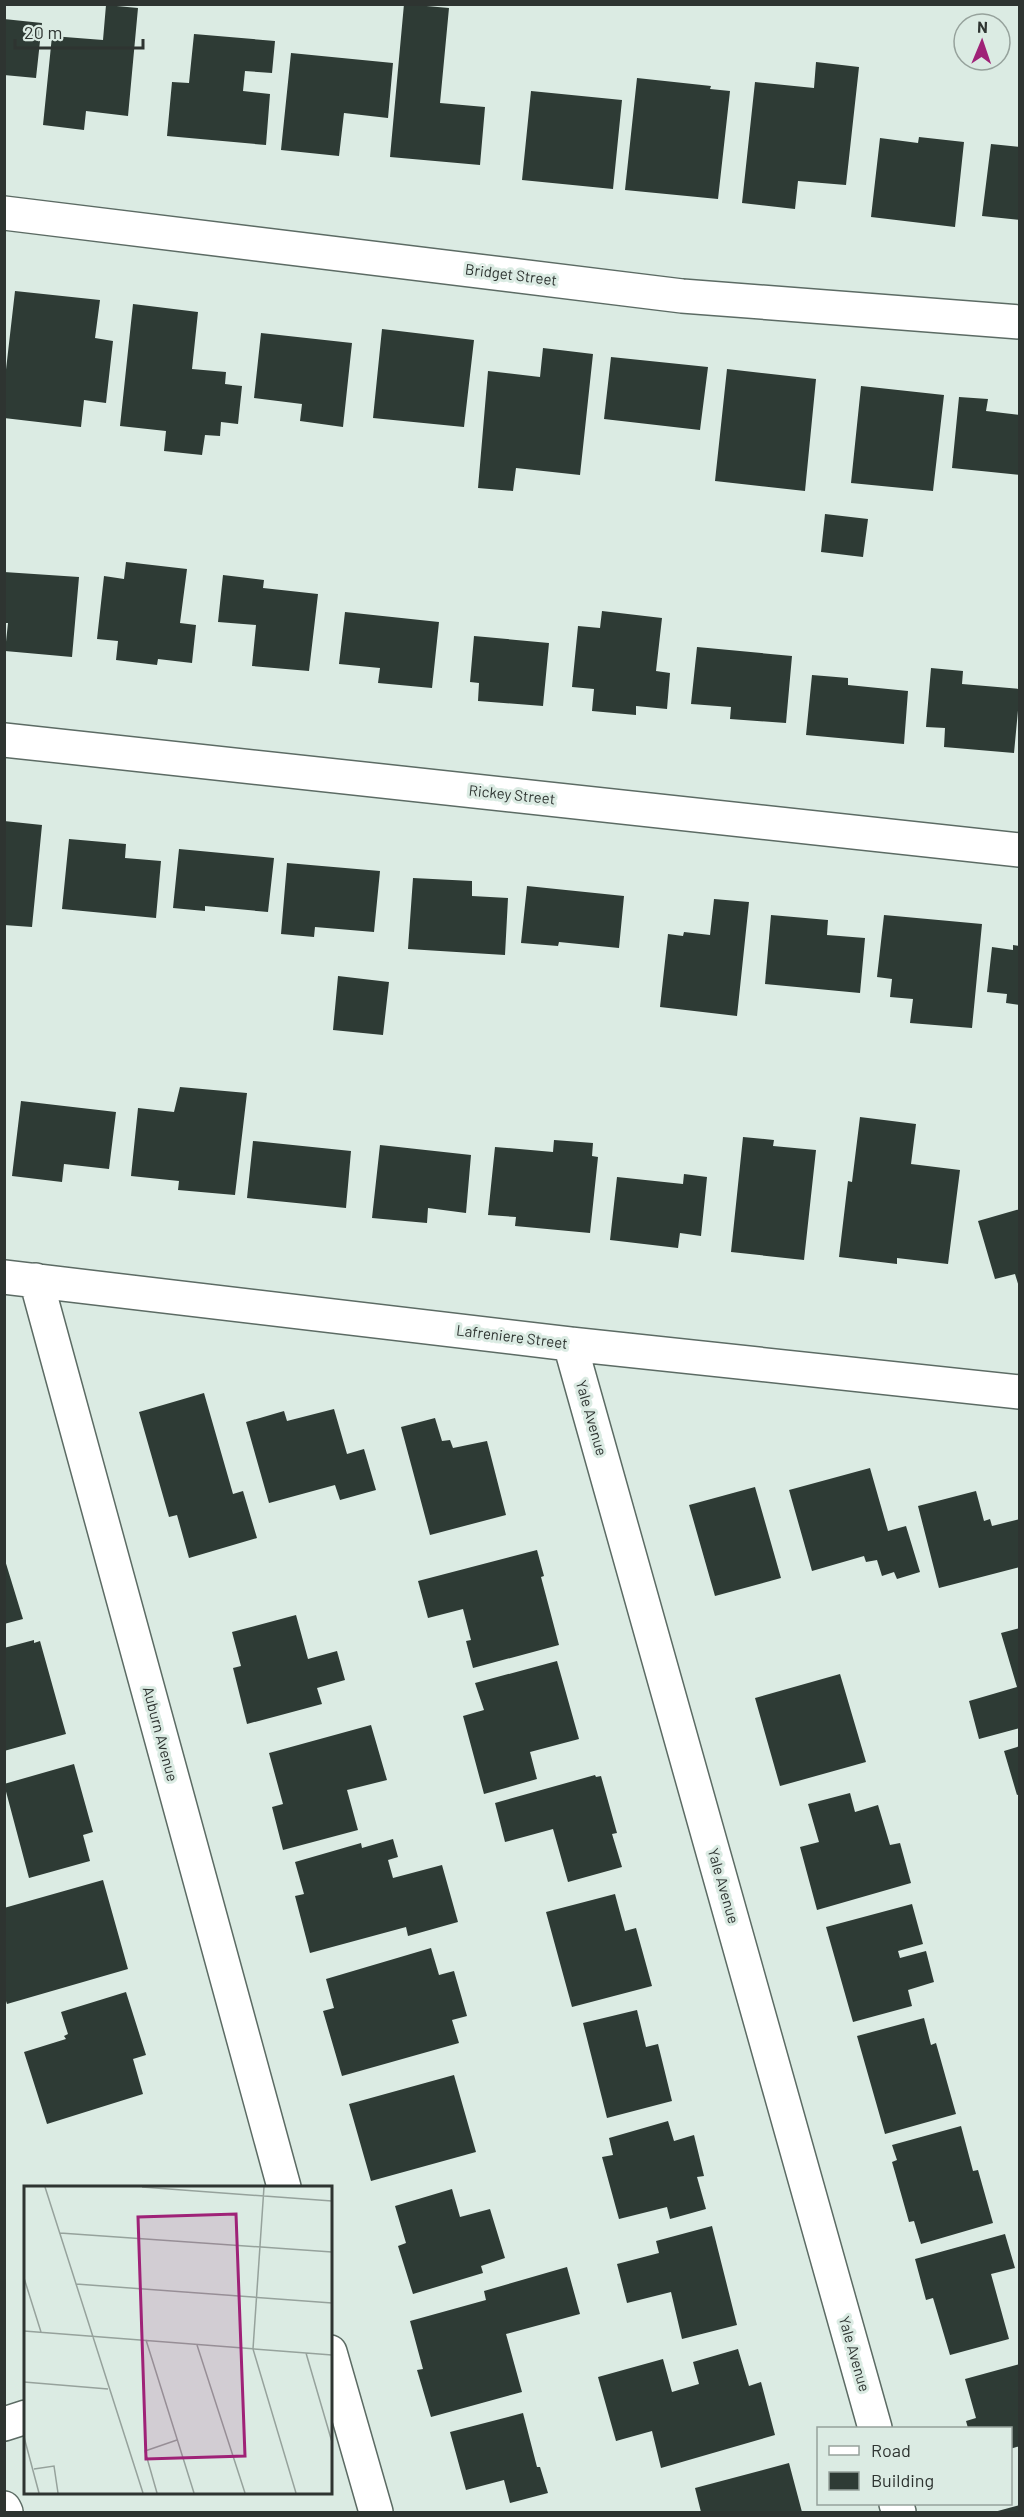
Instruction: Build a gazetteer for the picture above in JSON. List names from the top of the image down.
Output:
{
  "streets": {
    "street": [
      "Bridget Street",
      "Rickey Street",
      "Lafreniere Street",
      "Yale Avenue",
      "Auburn Avenue"
    ]
  },
  "crossings": [
    ["Lafreniere Street", "Yale Avenue"],
    ["Lafreniere Street", "Auburn Avenue"]
  ],
  "legend": ["Road", "Building"],
  "scale_bar": "20 m",
  "north": "top"
}
